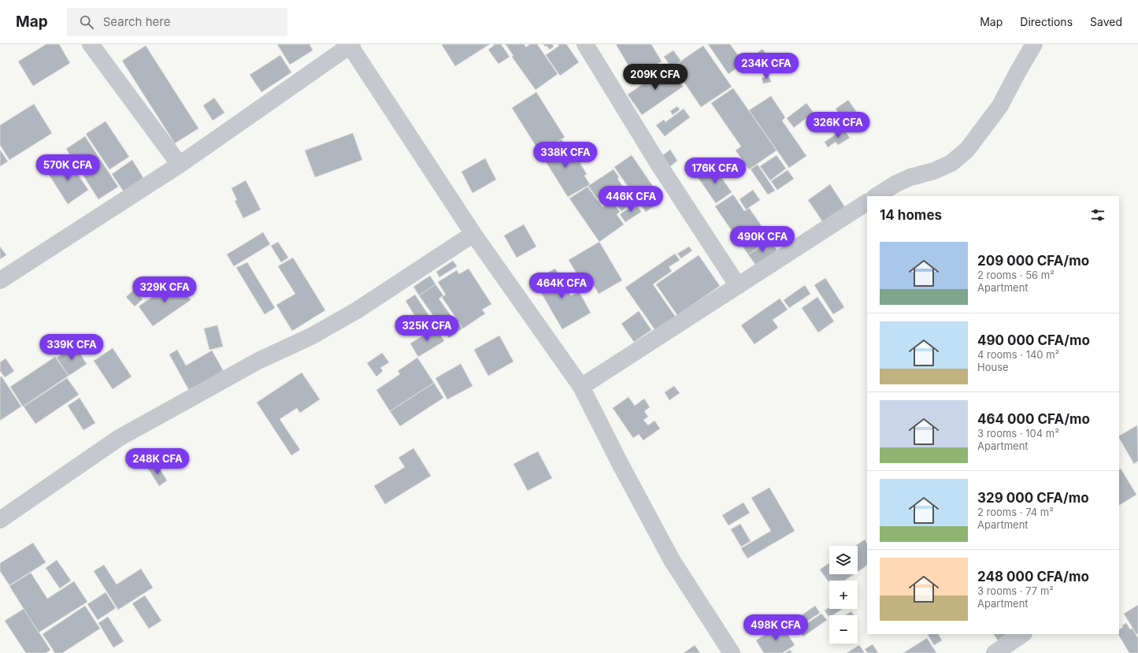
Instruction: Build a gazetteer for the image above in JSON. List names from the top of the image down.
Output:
{
  "page": {
    "header": "Map",
    "search": "Search here",
    "nav": ["Map", "Directions", "Saved"],
    "price": [
      "234K CFA",
      "209K CFA",
      "326K CFA",
      "338K CFA",
      "570K CFA",
      "176K CFA",
      "446K CFA",
      "490K CFA",
      "464K CFA",
      "329K CFA",
      "325K CFA",
      "339K CFA",
      "248K CFA",
      "498K CFA"
    ],
    "heading": "14 homes",
    "list": [
      {
        "name": "209 000 CFA/mo",
        "note": "2 rooms · 56 m² · Apartment"
      },
      {
        "name": "490 000 CFA/mo",
        "note": "4 rooms · 140 m² · House"
      },
      {
        "name": "464 000 CFA/mo",
        "note": "3 rooms · 104 m² · Apartment"
      },
      {
        "name": "329 000 CFA/mo",
        "note": "2 rooms · 74 m² · Apartment"
      },
      {
        "name": "248 000 CFA/mo",
        "note": "3 rooms · 77 m² · Apartment"
      }
    ],
    "map_buttons": ["+", "−"]
  }
}
